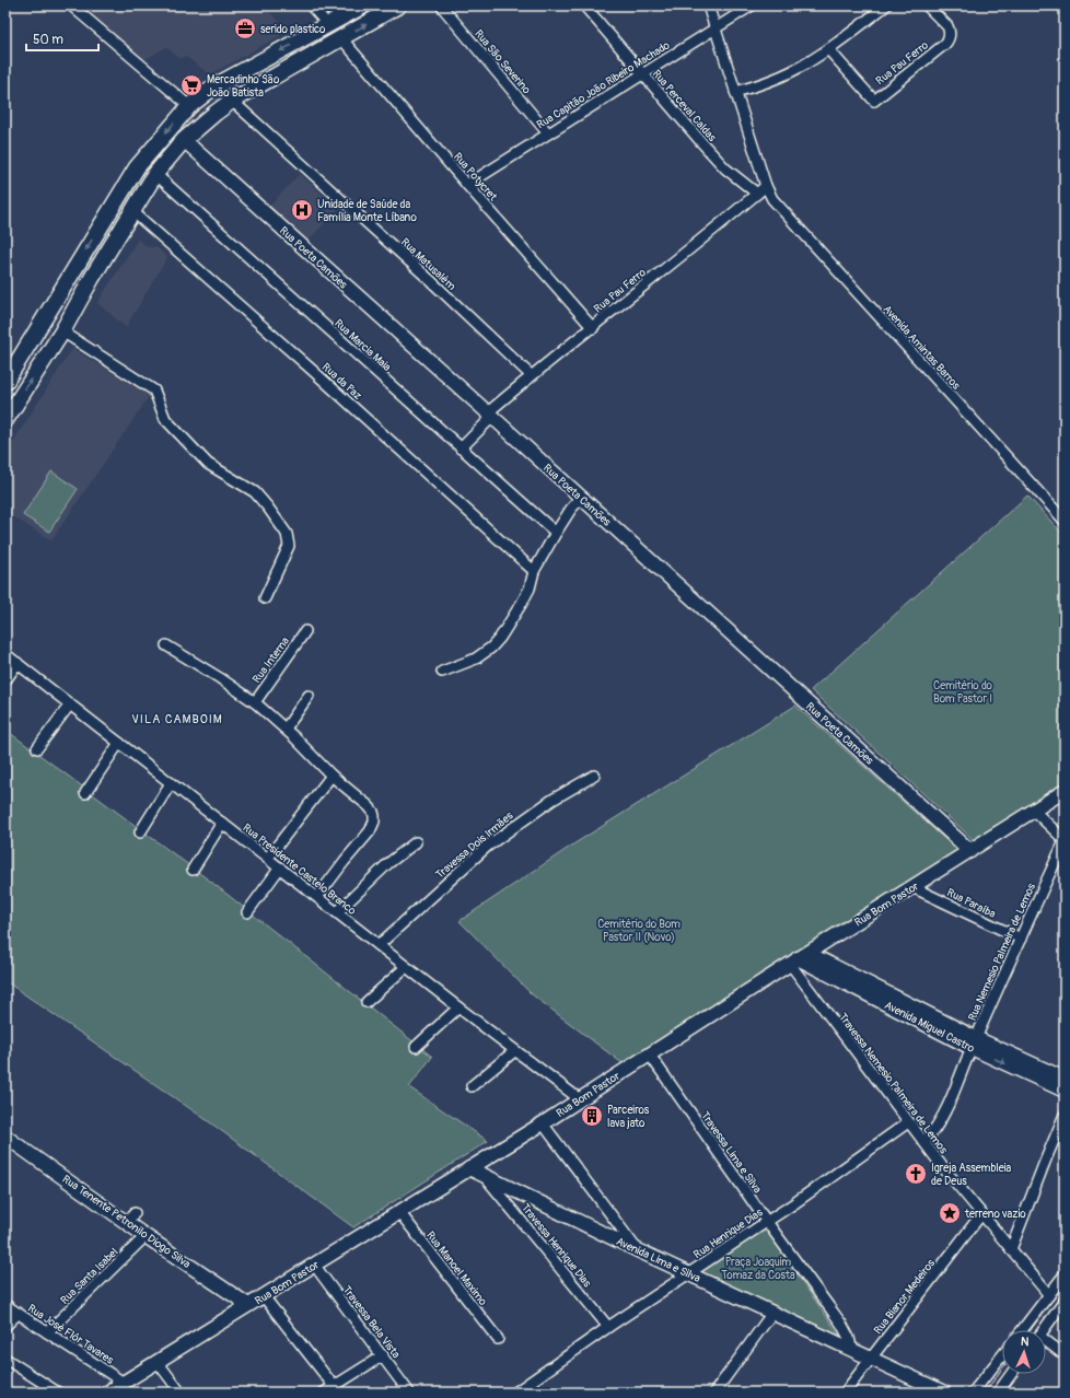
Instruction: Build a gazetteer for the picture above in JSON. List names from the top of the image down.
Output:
{
  "streets": {
    "main road": [
      "Rua Poeta Camões",
      "Rua Bom Pastor",
      "Avenida Miguel Castro",
      "Rua Tenente Petronilo Diogo Silva",
      "Avenida Lima e Silva"
    ],
    "street": [
      "Rua São Severino",
      "Rua Pau Ferro",
      "Rua Capitão João Ribeiro Machado",
      "Rua Perceval Caldas",
      "Rua Potycret",
      "Rua Matusalém",
      "Rua Marcia Maia",
      "Avenida Amintas Barros",
      "Rua da Paz",
      "Rua Interna",
      "Travessa Dois Irmães",
      "Rua Presidente Castelo Branco",
      "Rua Paraíba",
      "Rua Nemesio Palmeira de Lemos",
      "Travessa Nemesio Palmeira de Lemos",
      "Travessa Lima e Silva",
      "Rua Henrique Dias",
      "Travessa Henrique Dias",
      "Rua Manoel Maximo",
      "Rua Santa Isabel",
      "Rua Bianor Medeiros",
      "Travessa Bela Vista",
      "Rua José Flôr Tavares"
    ]
  },
  "crossings": [
    ["Rua São Severino", "Rua Capitão João Ribeiro Machado"],
    ["Rua Pau Ferro", "Rua Perceval Caldas"],
    ["Rua Pau Ferro", "Rua Potycret"],
    ["Rua Pau Ferro", "Rua Poeta Camões"],
    ["Rua Pau Ferro", "Rua Matusalém"],
    ["Rua Pau Ferro", "Rua Marcia Maia"],
    ["Rua Pau Ferro", "Avenida Amintas Barros"],
    ["Rua Capitão João Ribeiro Machado", "Rua Perceval Caldas"],
    ["Rua Capitão João Ribeiro Machado", "Rua Potycret"],
    ["Rua Poeta Camões", "Rua Bom Pastor"],
    ["Travessa Dois Irmães", "Rua Presidente Castelo Branco"],
    ["Rua Presidente Castelo Branco", "Rua Bom Pastor"],
    ["Rua Paraíba", "Rua Bom Pastor"],
    ["Rua Paraíba", "Rua Nemesio Palmeira de Lemos"],
    ["Rua Bom Pastor", "Avenida Miguel Castro"],
    ["Rua Bom Pastor", "Travessa Nemesio Palmeira de Lemos"],
    ["Rua Bom Pastor", "Travessa Lima e Silva"],
    ["Rua Bom Pastor", "Rua Tenente Petronilo Diogo Silva"],
    ["Rua Bom Pastor", "Avenida Lima e Silva"],
    ["Rua Bom Pastor", "Rua Manoel Maximo"],
    ["Rua Bom Pastor", "Travessa Bela Vista"],
    ["Rua Bom Pastor", "Rua José Flôr Tavares"],
    ["Rua Nemesio Palmeira de Lemos", "Avenida Miguel Castro"],
    ["Rua Nemesio Palmeira de Lemos", "Travessa Nemesio Palmeira de Lemos"],
    ["Avenida Miguel Castro", "Travessa Nemesio Palmeira de Lemos"],
    ["Travessa Nemesio Palmeira de Lemos", "Rua Henrique Dias"],
    ["Travessa Nemesio Palmeira de Lemos", "Rua Bianor Medeiros"],
    ["Travessa Lima e Silva", "Rua Henrique Dias"],
    ["Travessa Lima e Silva", "Avenida Lima e Silva"],
    ["Rua Tenente Petronilo Diogo Silva", "Rua Santa Isabel"],
    ["Rua Henrique Dias", "Travessa Henrique Dias"],
    ["Rua Henrique Dias", "Avenida Lima e Silva"],
    ["Travessa Henrique Dias", "Avenida Lima e Silva"],
    ["Avenida Lima e Silva", "Rua Bianor Medeiros"],
    ["Rua Santa Isabel", "Rua José Flôr Tavares"]
  ],
  "districts": ["VILA CAMBOIM"],
  "parks": ["Cemitério do Bom Pastor I", "Cemitério do Bom Pastor II (Novo)", "Praça Joaquim Tomaz da Costa"],
  "places": {
    "office": ["serido plastico"],
    "supermarket": ["Mercadinho São João Batista"],
    "hospital": ["Unidade de Saúde da Família Monte Líbano"],
    "building": ["Parceiros lava jato"],
    "church": ["Igreja Assembleia de Deus"],
    "place": ["terreno vazio"]
  },
  "scale_bar": "50 m",
  "north": "top"
}
